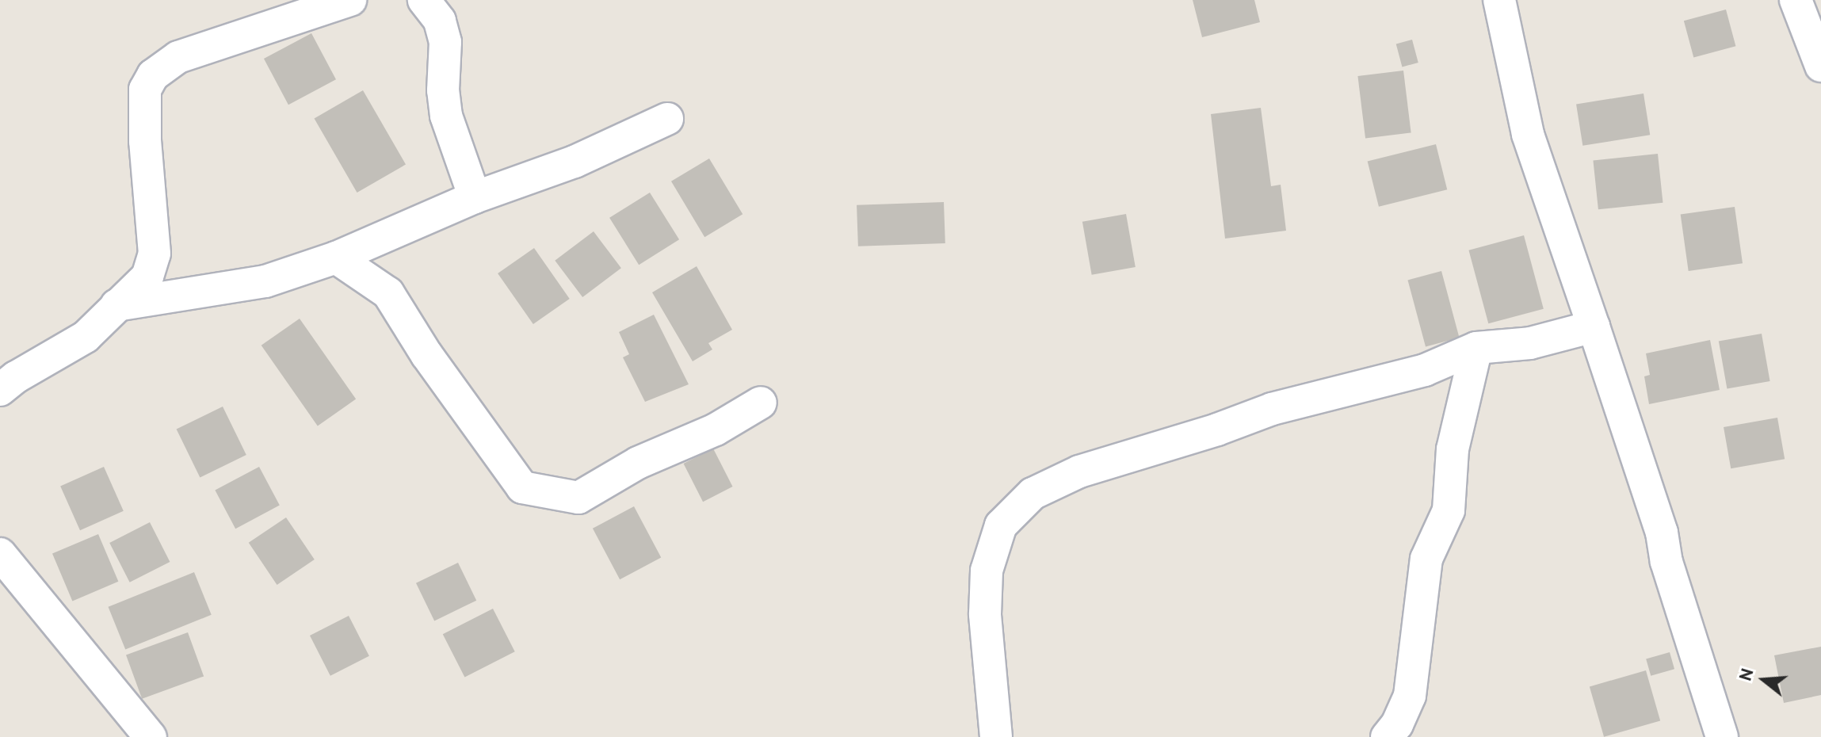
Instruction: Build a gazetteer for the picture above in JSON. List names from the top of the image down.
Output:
{
  "north": "left"
}
